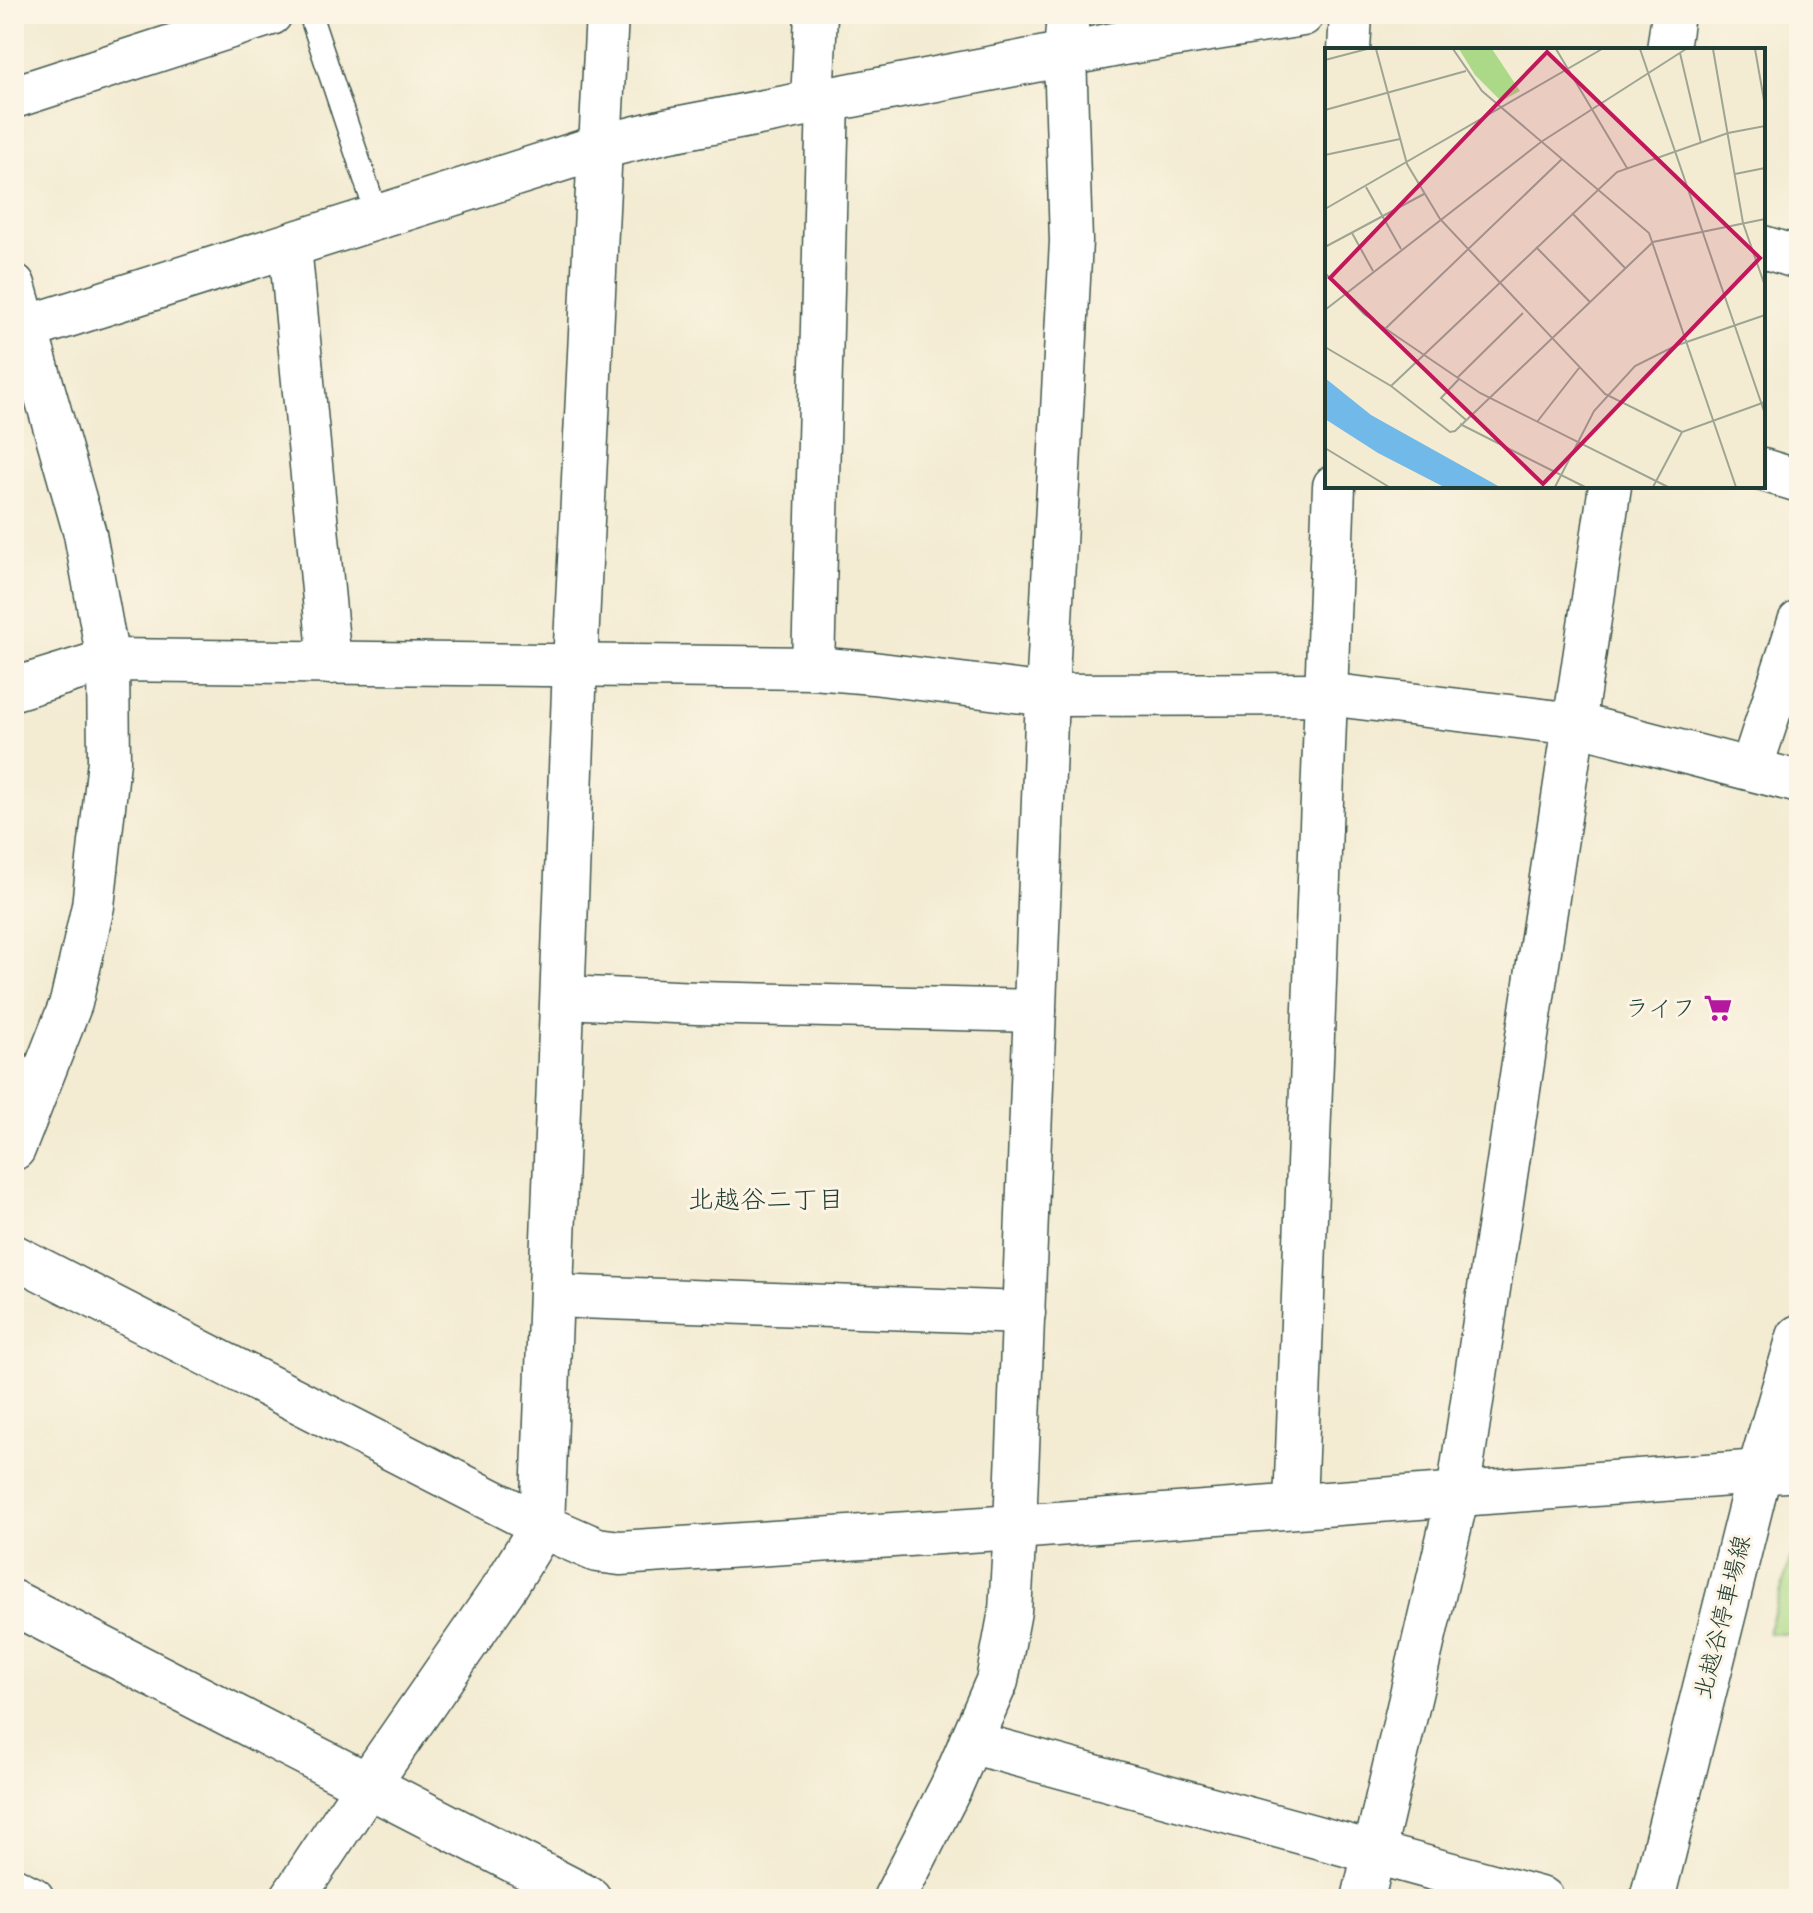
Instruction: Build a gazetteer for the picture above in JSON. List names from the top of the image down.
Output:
{
  "streets": {
    "street": ["北越谷停車場線"]
  },
  "districts": ["北越谷二丁目"],
  "places": {
    "supermarket": ["ライフ"]
  }
}
